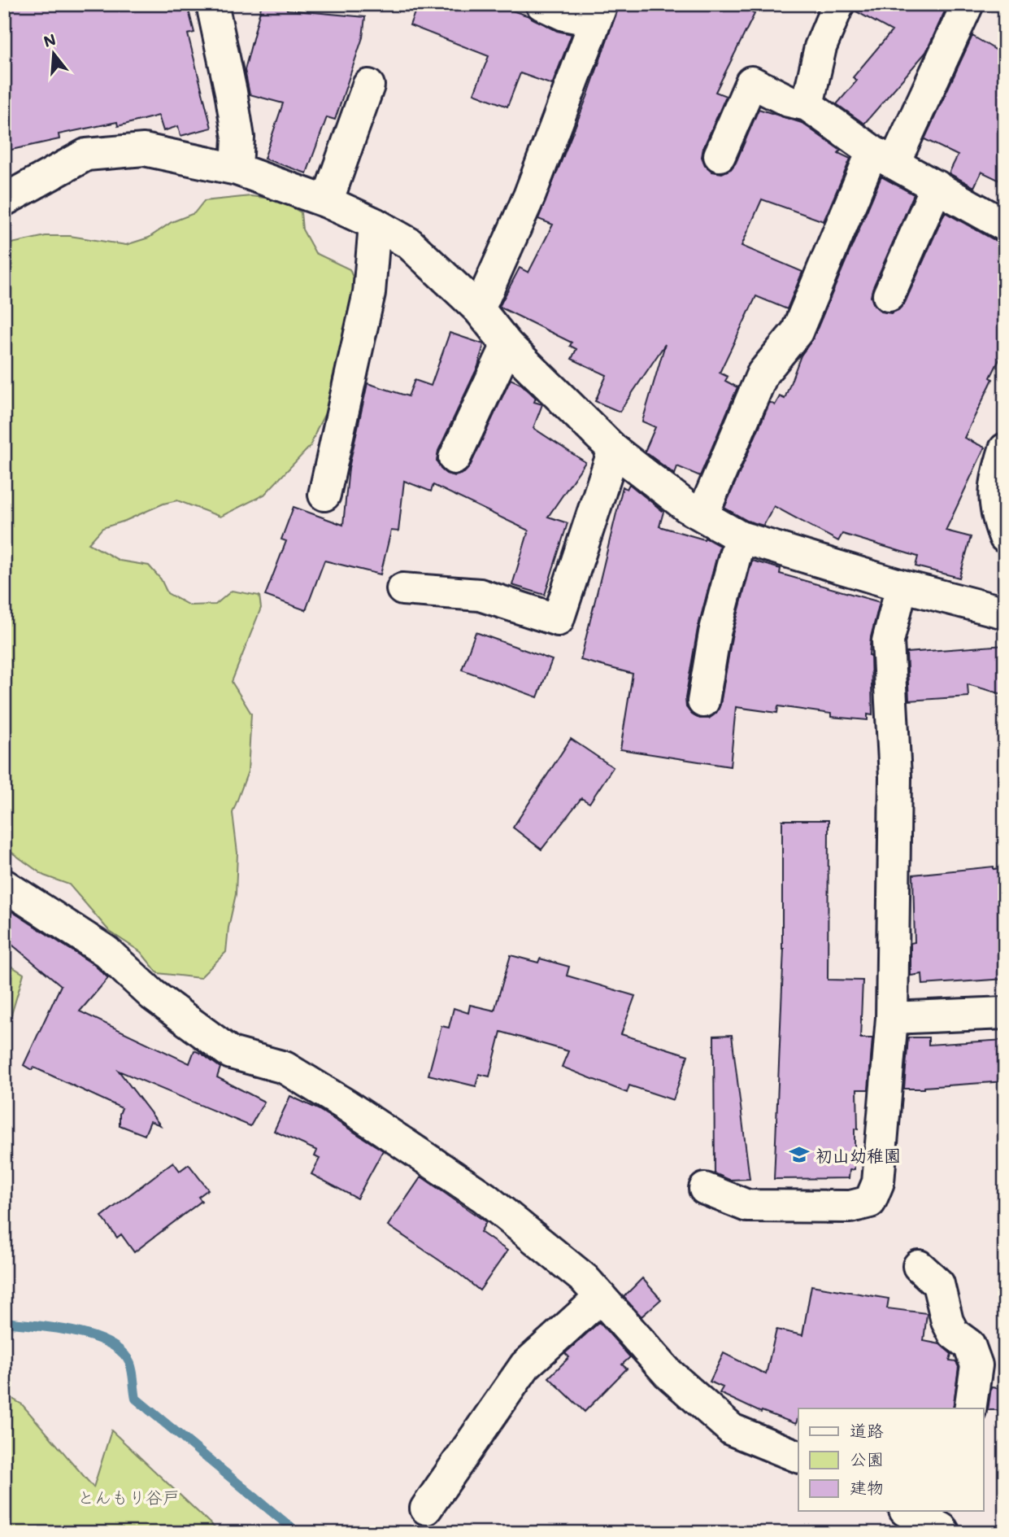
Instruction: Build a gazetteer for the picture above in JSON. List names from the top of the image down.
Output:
{
  "parks": ["とんもり谷戸"],
  "places": {
    "school or university": ["初山幼稚園"]
  },
  "legend": ["道路", "公園", "建物"],
  "north": "top"
}
